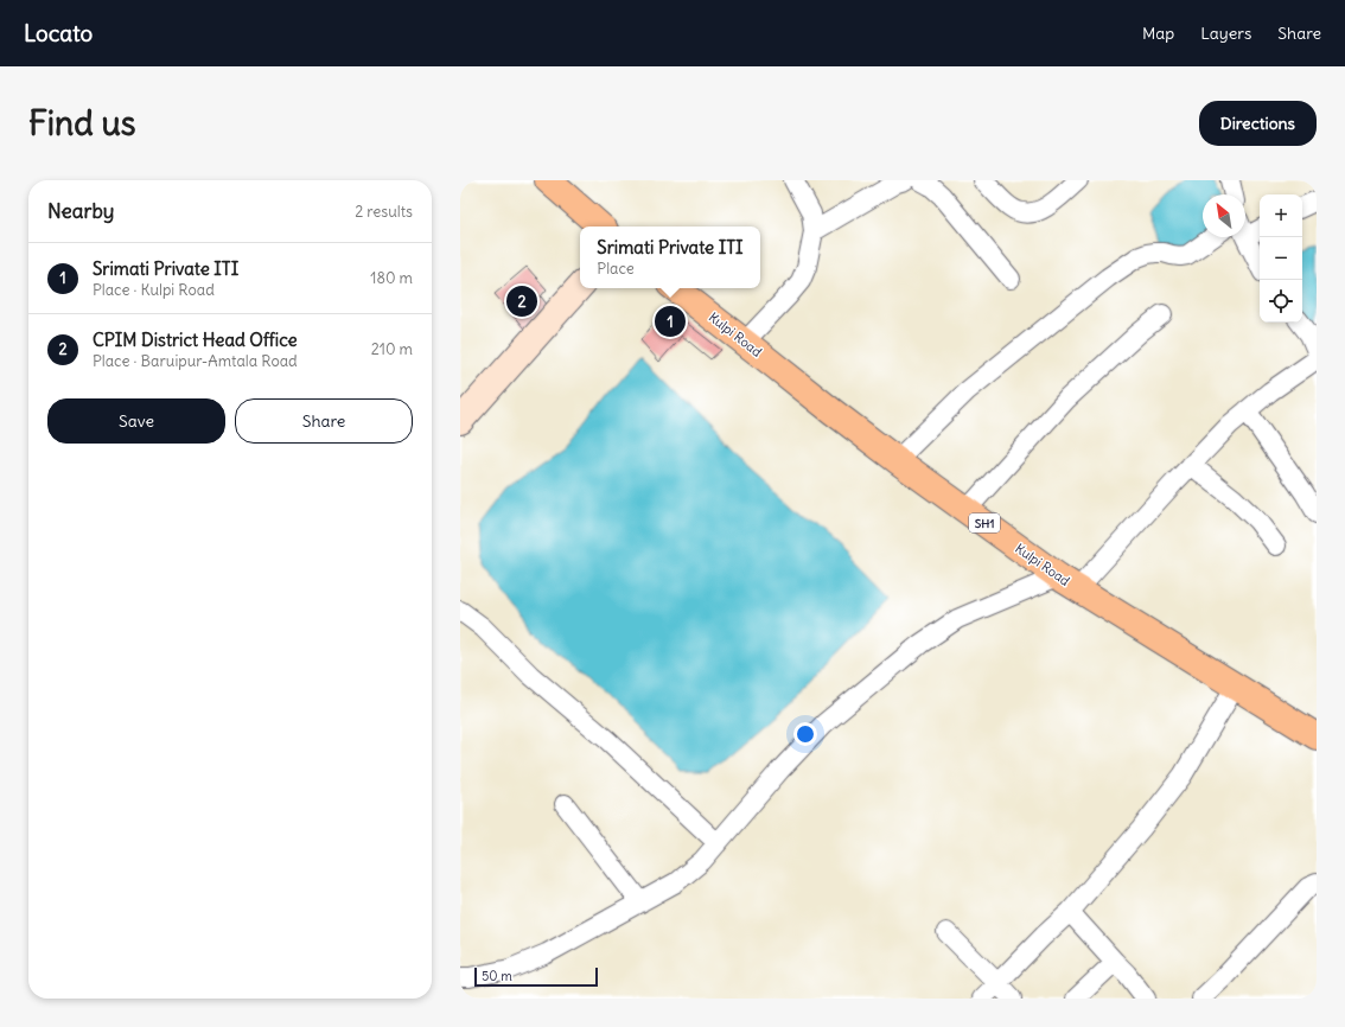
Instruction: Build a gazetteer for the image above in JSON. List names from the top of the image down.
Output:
{
  "streets": {
    "main road": ["Kulpi Road", "SH1"]
  },
  "scale_bar": "50 m",
  "north": "top left",
  "page": {
    "header": "Locato",
    "nav": ["Map", "Layers", "Share"],
    "buttons": [
      "Directions",
      ["Save", "Share"]
    ],
    "title": "Find us",
    "heading": ["Nearby", "2 results"],
    "map_buttons": ["+", "−"],
    "popup": ["Srimati Private ITI", "Place"],
    "list": [
      {
        "mark": "1",
        "name": "Srimati Private ITI",
        "note": "Place · Kulpi Road",
        "value": "180 m"
      },
      {
        "mark": "2",
        "name": "CPIM District Head Office",
        "note": "Place · Baruipur-Amtala Road",
        "value": "210 m"
      }
    ],
    "pins": ["2", "1"],
    "scale": "50 m"
  }
}
